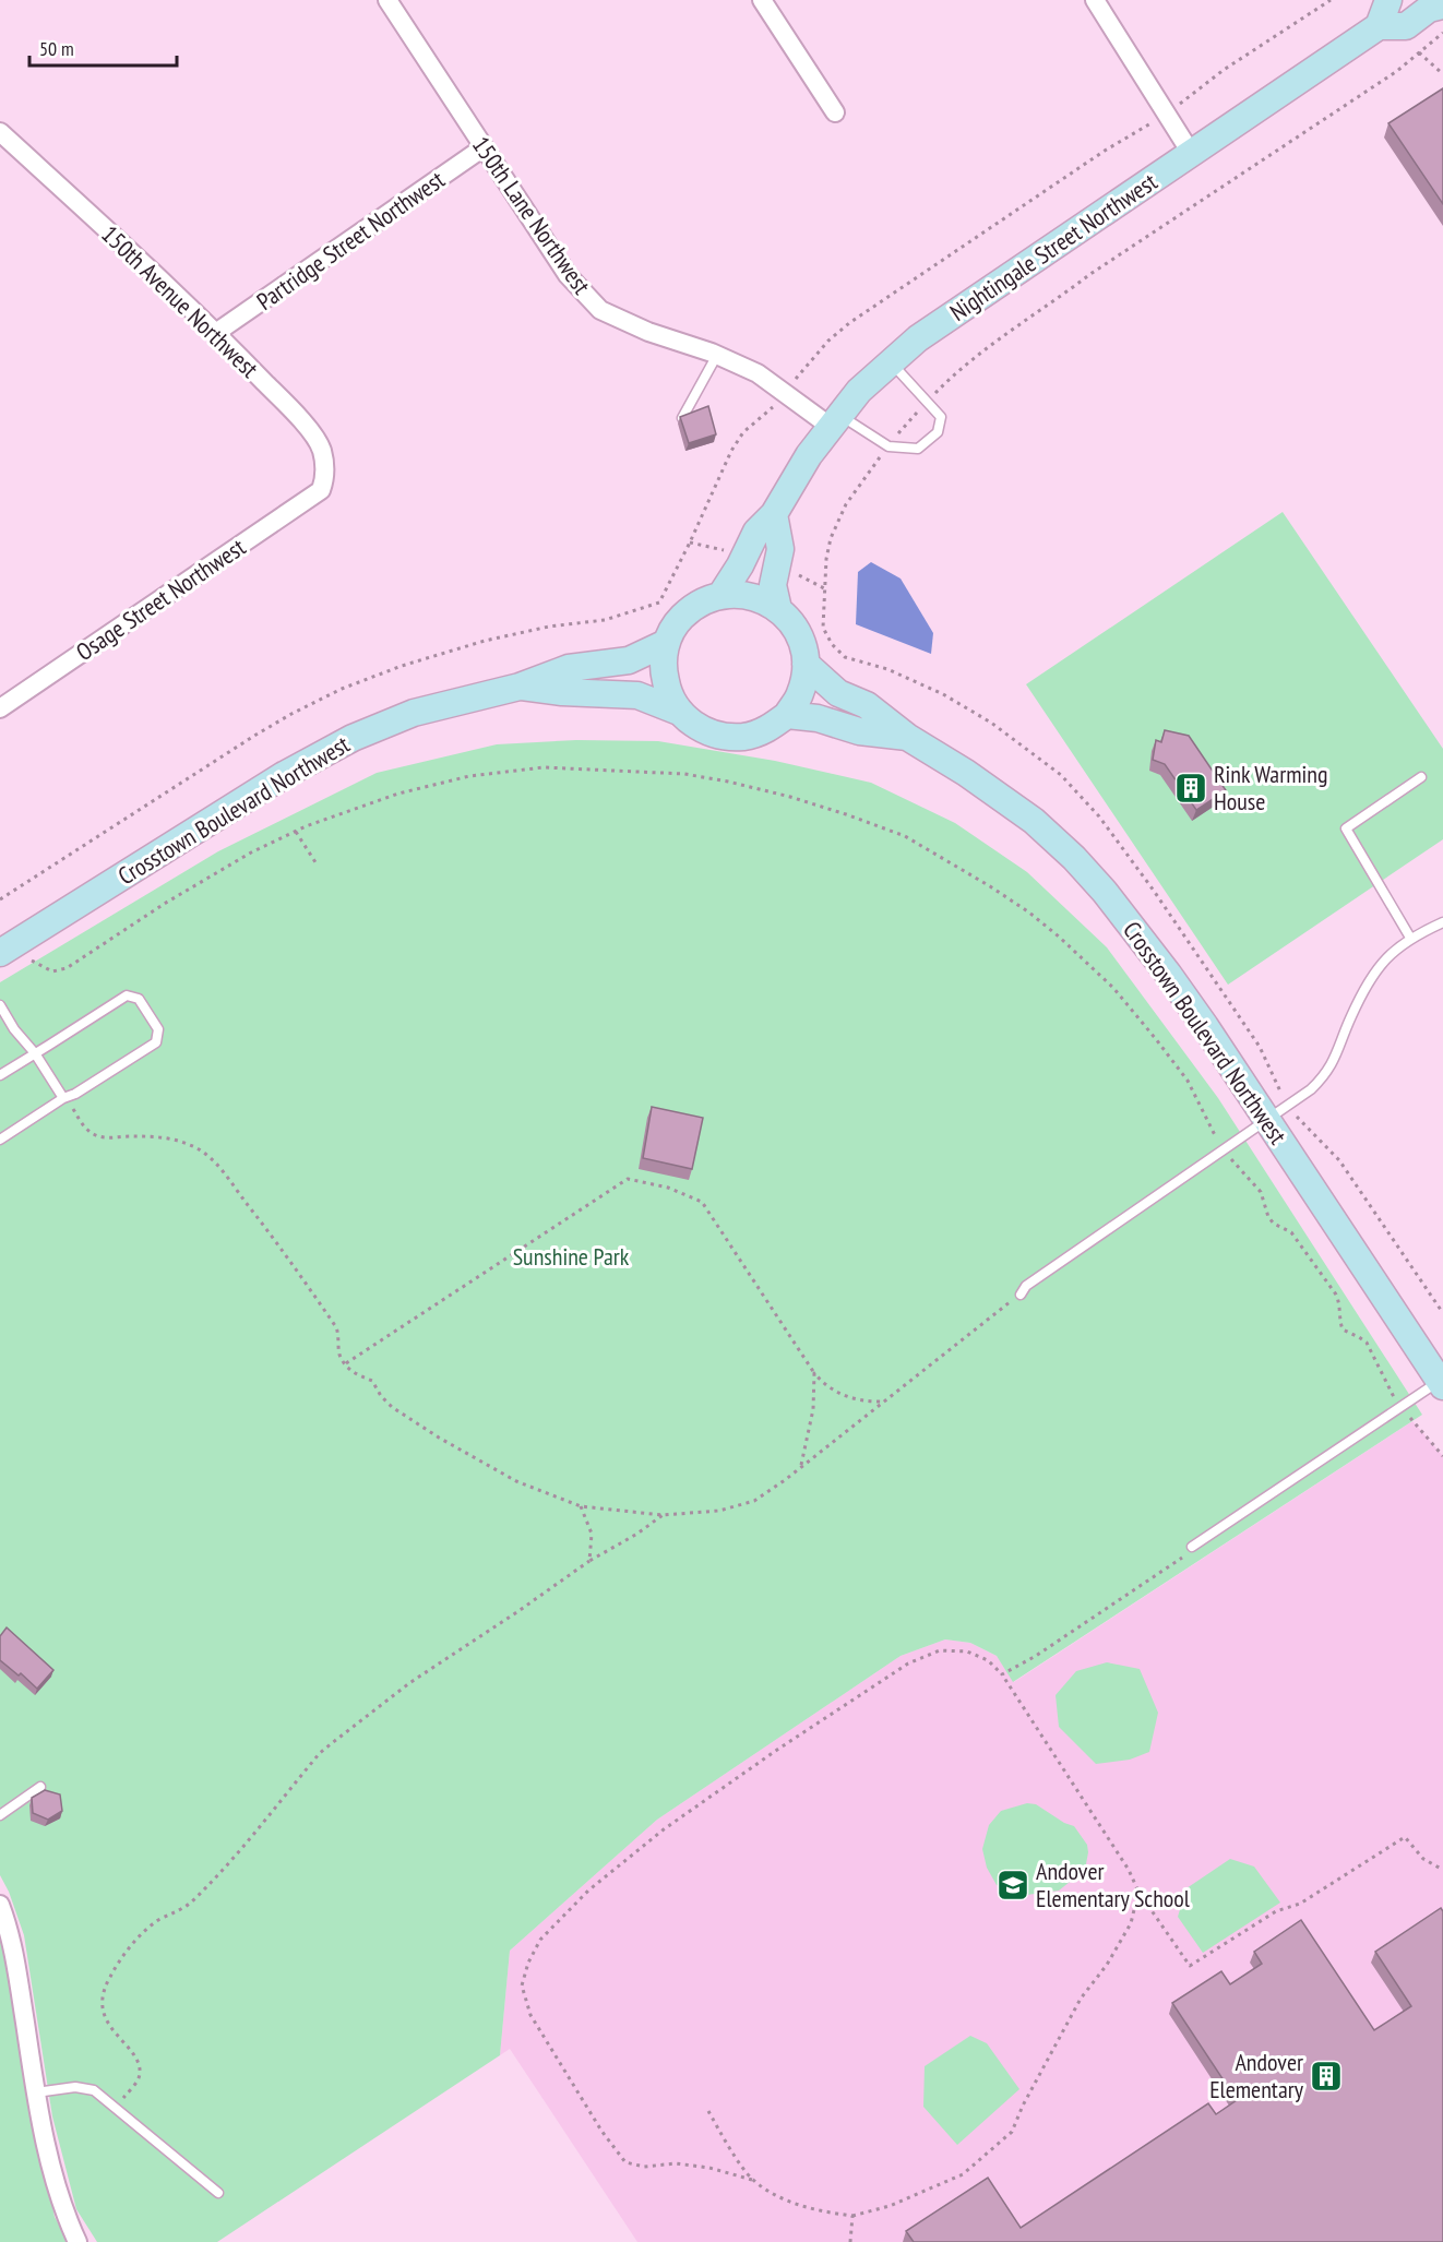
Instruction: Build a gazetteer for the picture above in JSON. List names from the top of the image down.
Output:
{
  "streets": {
    "street": [
      "150th Lane Northwest",
      "Partridge Street Northwest",
      "Nightingale Street Northwest",
      "150th Avenue Northwest",
      "Osage Street Northwest",
      "Crosstown Boulevard Northwest"
    ]
  },
  "crossings": [
    ["150th Lane Northwest", "Partridge Street Northwest"],
    ["150th Lane Northwest", "Nightingale Street Northwest"],
    ["Partridge Street Northwest", "150th Avenue Northwest"],
    ["Nightingale Street Northwest", "Crosstown Boulevard Northwest"],
    ["150th Avenue Northwest", "Osage Street Northwest"]
  ],
  "parks": ["Sunshine Park"],
  "places": {
    "building": ["Rink Warming House", "Andover Elementary"],
    "school or university": ["Andover Elementary School"]
  },
  "scale_bar": "50 m"
}
